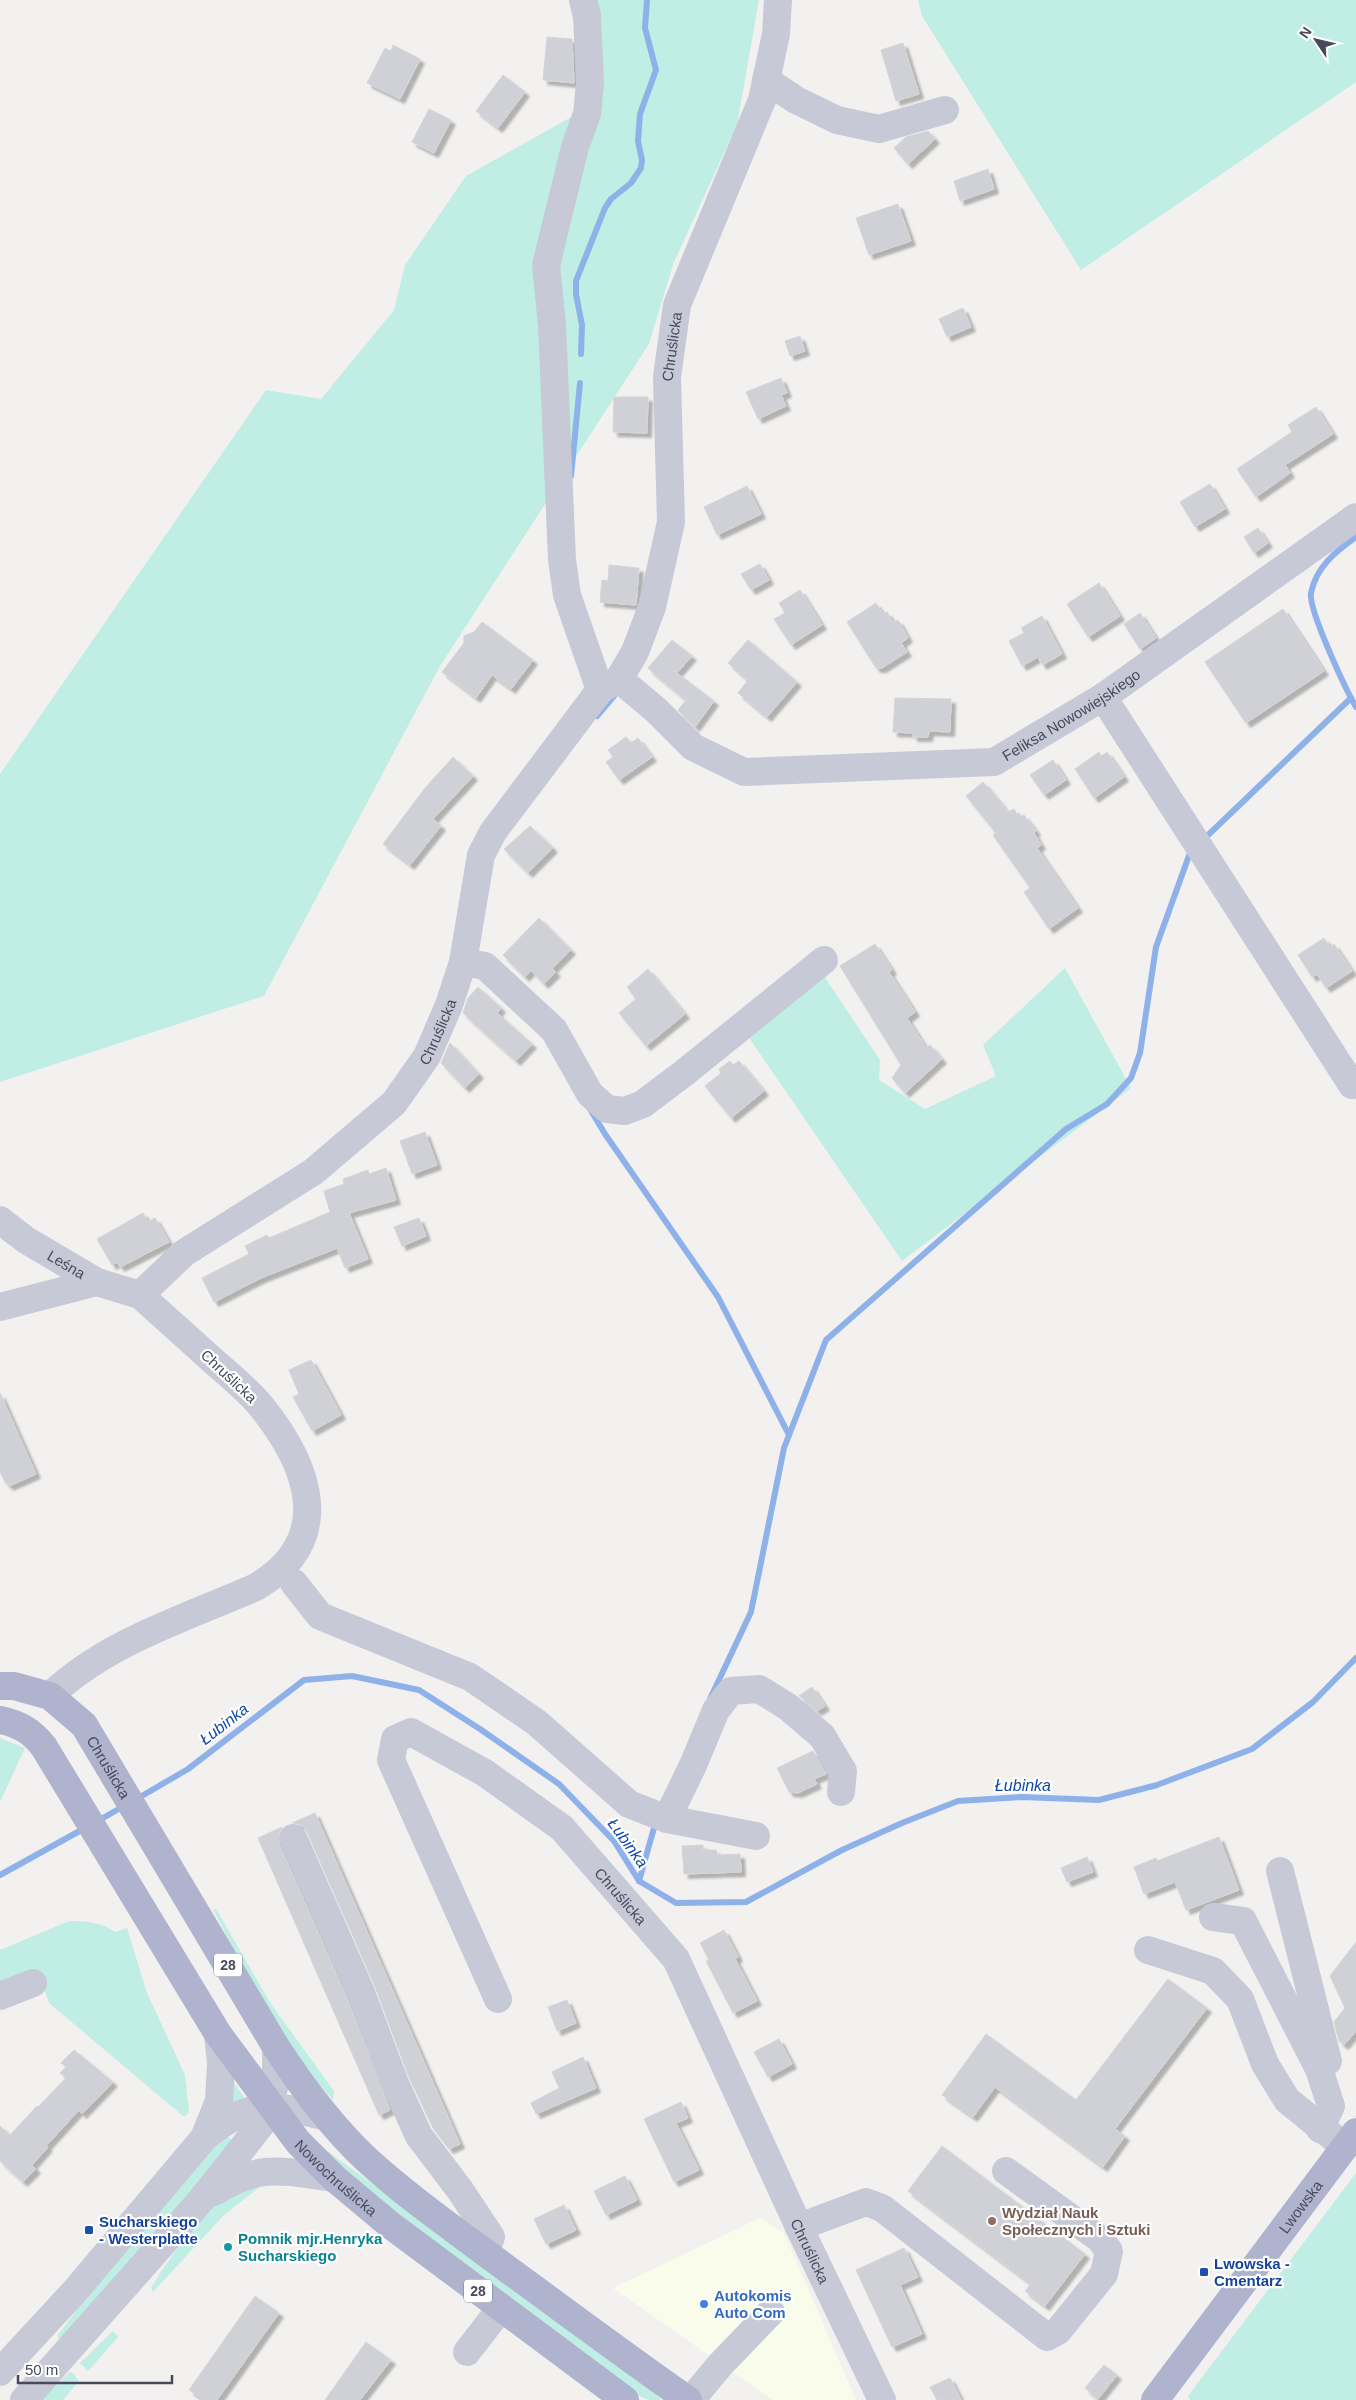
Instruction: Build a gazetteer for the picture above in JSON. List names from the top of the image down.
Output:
{
  "streets": {
    "main road": [
      "Chruślicka",
      "28",
      "Nowochruślicka",
      "Lwowska"
    ],
    "street": ["Feliksa Nowowiejskiego", "Leśna"]
  },
  "crossings": [
    ["Chruślicka", "Feliksa Nowowiejskiego"],
    ["Chruślicka", "Leśna"],
    ["Chruślicka", "28"],
    ["28", "Nowochruślicka"]
  ],
  "water": ["Łubinka"],
  "places": {
    "other": ["Wydział Nauk Społecznych i Sztuki", "Pomnik mjr.Henryka Sucharskiego", "Autokomis Auto Com"],
    "transit": ["Sucharskiego - Westerplatte", "Lwowska - Cmentarz"]
  },
  "scale_bar": "50 m",
  "north": "top left"
}
